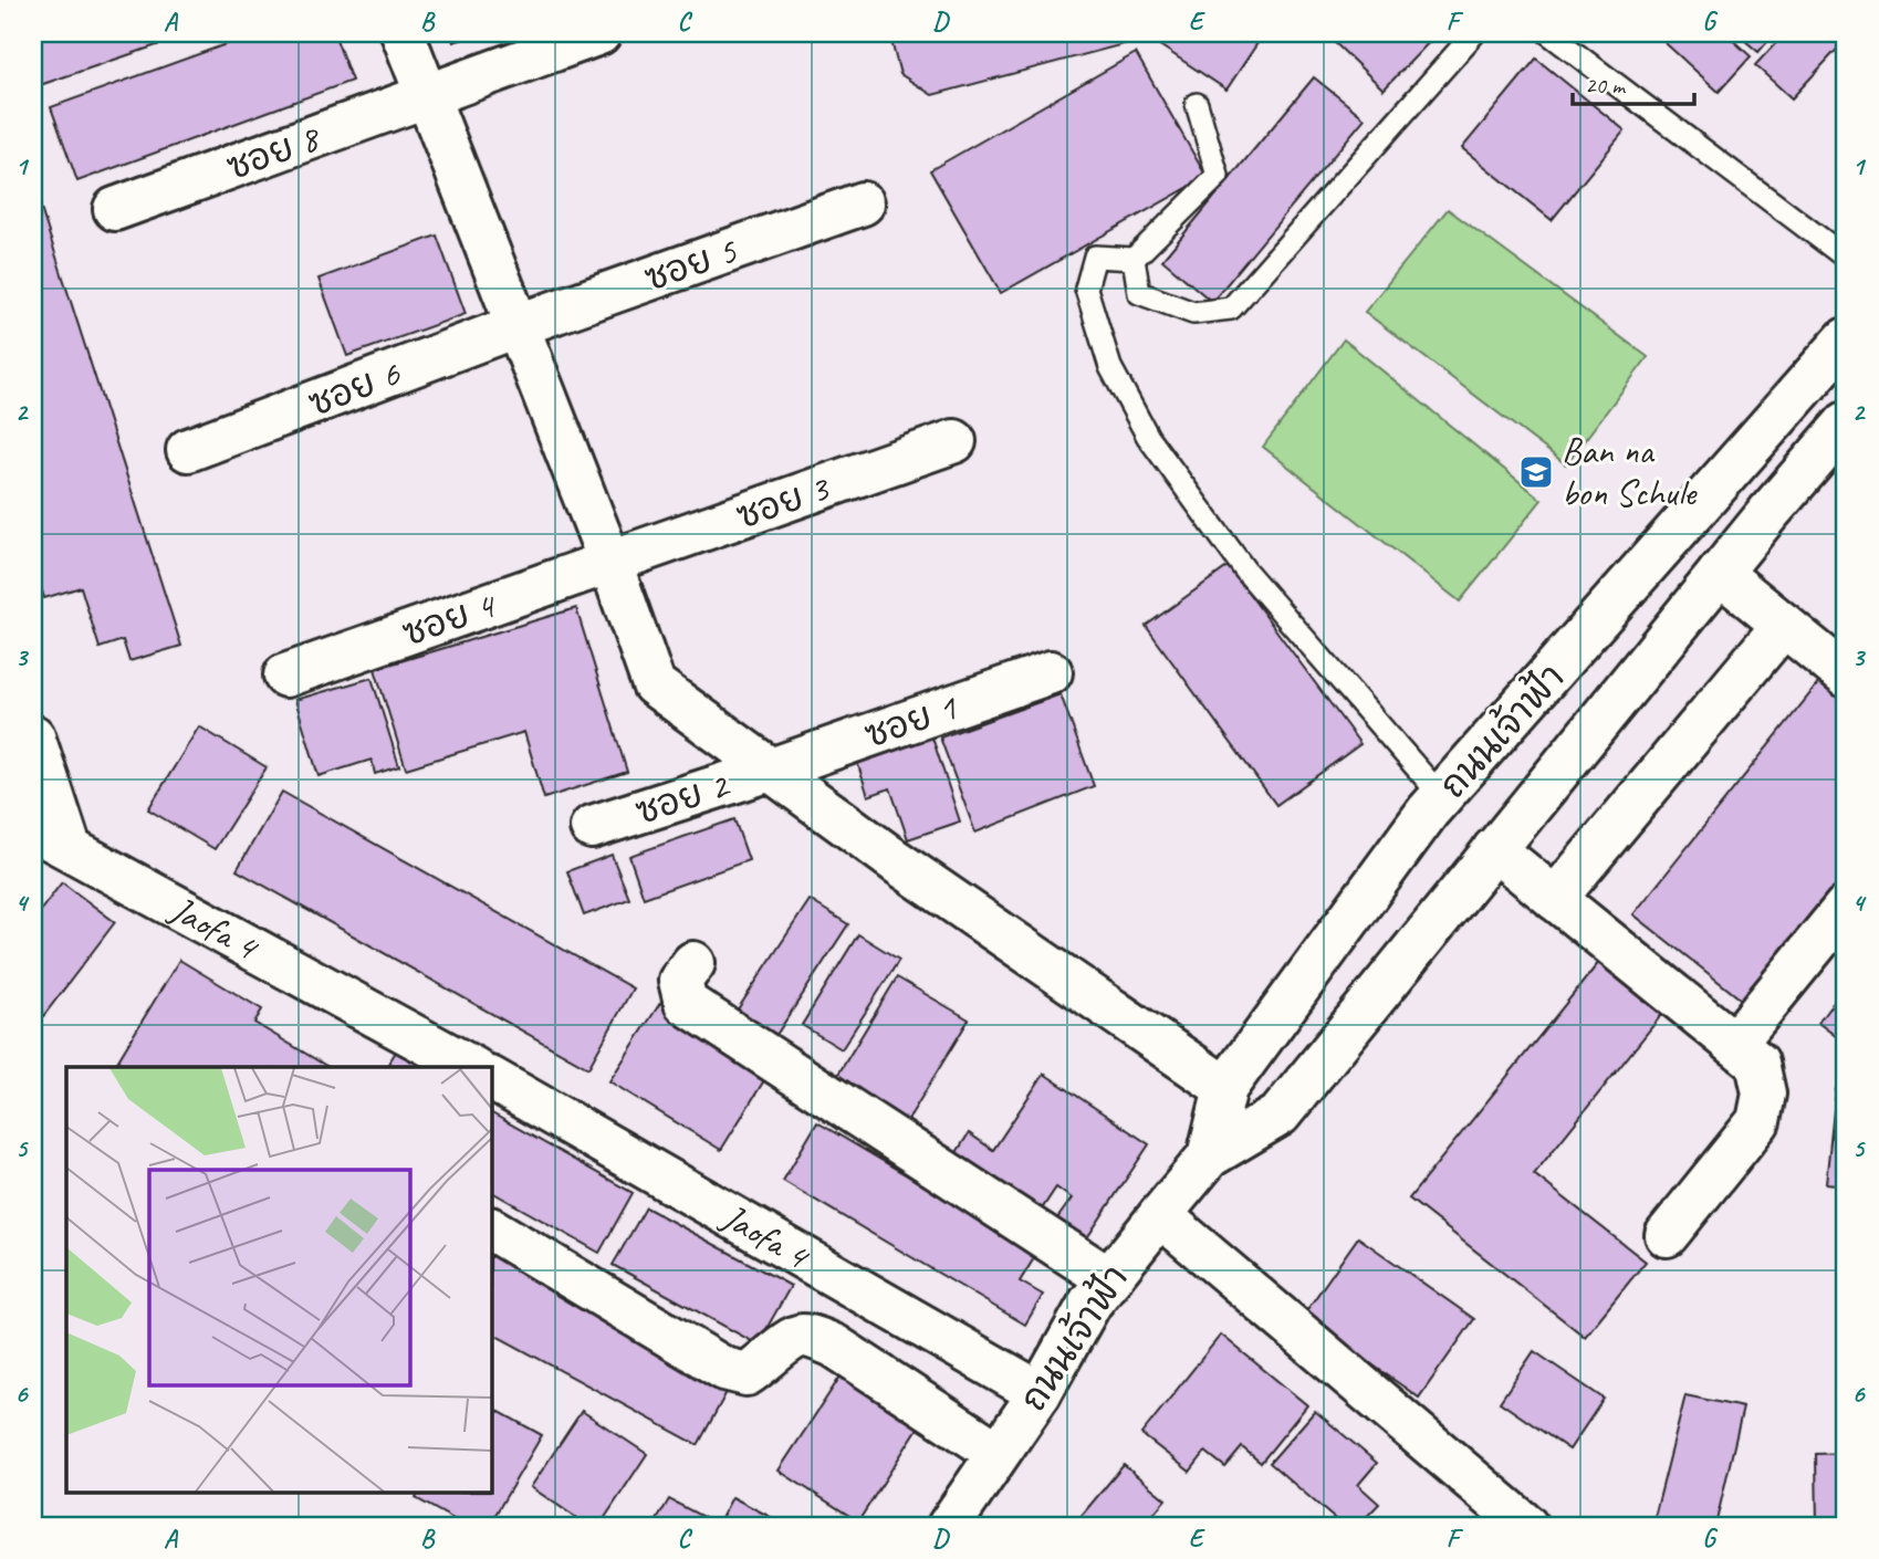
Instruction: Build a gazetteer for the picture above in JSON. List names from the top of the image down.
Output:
{
  "streets": {
    "street": [
      "ซอย 8",
      "ซอย 5",
      "ซอย 6",
      "ซอย 3",
      "ซอย 4",
      "ซอย 1",
      "ถนนเจ้าฟ้า",
      "ซอย 2",
      "Jaofa 4"
    ]
  },
  "crossings": [
    ["ซอย 5", "ซอย 6"],
    ["ซอย 3", "ซอย 4"],
    ["ซอย 1", "ซอย 2"],
    ["ถนนเจ้าฟ้า", "Jaofa 4"]
  ],
  "places": {
    "school or university": ["Ban na bon Schule"]
  },
  "scale_bar": "20 m",
  "grid": {
    "columns": [
      "A",
      "B",
      "C",
      "D",
      "E",
      "F",
      "G"
    ],
    "rows": [
      "1",
      "2",
      "3",
      "4",
      "5",
      "6"
    ]
  }
}
